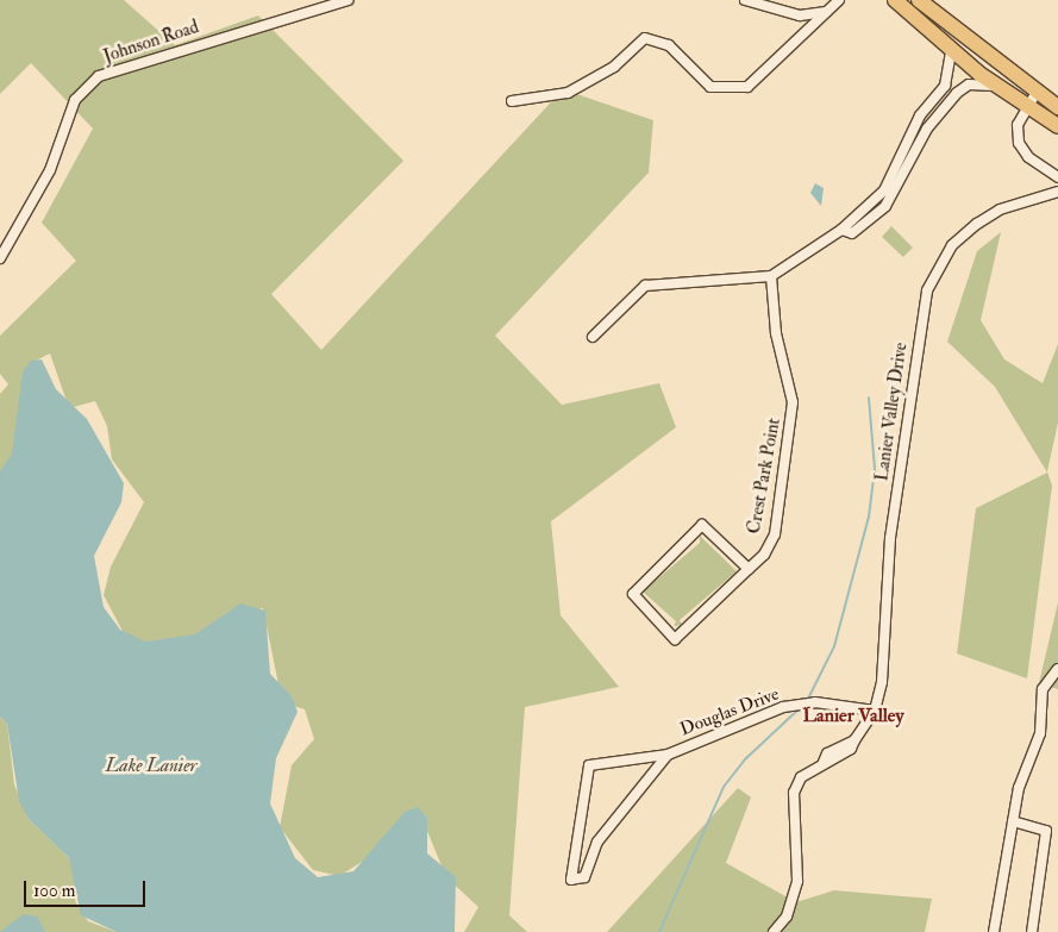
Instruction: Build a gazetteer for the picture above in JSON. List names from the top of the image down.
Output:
{
  "streets": {
    "street": [
      "Johnson Road",
      "Lanier Valley Drive",
      "Crest Park Point",
      "Douglas Drive"
    ]
  },
  "crossings": [
    ["Lanier Valley Drive", "Douglas Drive"]
  ],
  "districts": ["Lanier Valley"],
  "water": ["Lake Lanier"],
  "scale_bar": "100 m"
}
